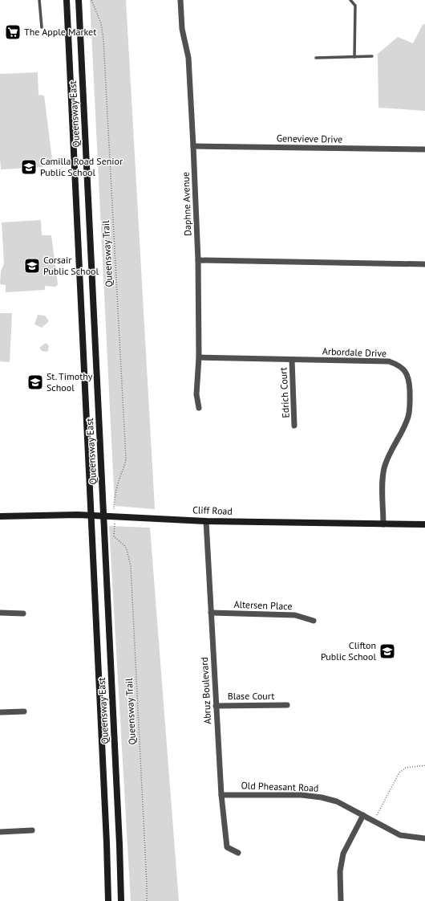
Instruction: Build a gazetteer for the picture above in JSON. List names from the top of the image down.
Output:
{
  "streets": {
    "main road": ["Queensway East", "Cliff Road"],
    "street": [
      "Genevieve Drive",
      "Daphne Avenue",
      "Arbordale Drive",
      "Edrich Court",
      "Altersen Place",
      "Abruz Boulevard",
      "Blase Court",
      "Old Pheasant Road"
    ],
    "path": ["Queensway Trail"]
  },
  "crossings": [
    ["Queensway East", "Cliff Road"],
    ["Genevieve Drive", "Daphne Avenue"],
    ["Daphne Avenue", "Arbordale Drive"],
    ["Arbordale Drive", "Edrich Court"],
    ["Arbordale Drive", "Cliff Road"],
    ["Cliff Road", "Abruz Boulevard"],
    ["Altersen Place", "Abruz Boulevard"],
    ["Abruz Boulevard", "Blase Court"],
    ["Abruz Boulevard", "Old Pheasant Road"]
  ],
  "places": {
    "supermarket": ["The Apple Market"],
    "school or university": [
      "Camilla Road Senior Public School",
      "Corsair Public School",
      "St. Timothy School",
      "Clifton Public School"
    ]
  }
}
